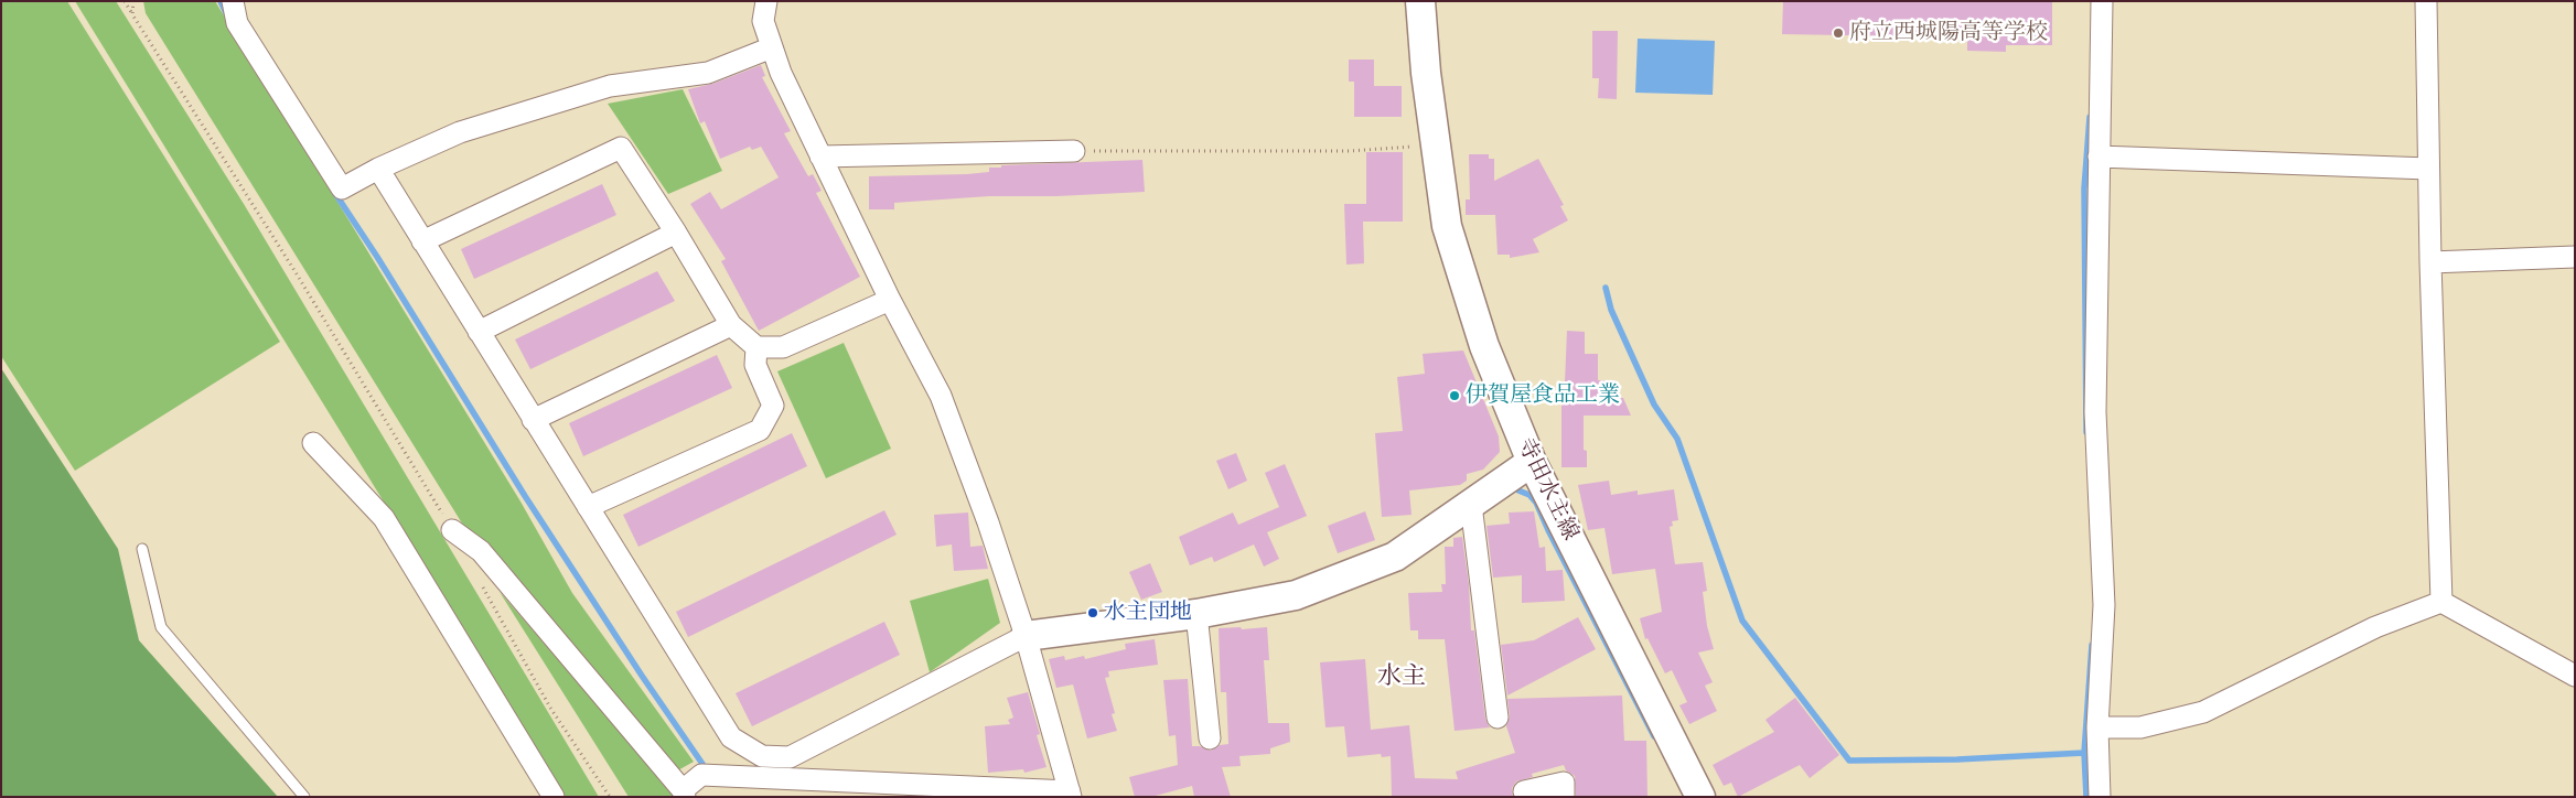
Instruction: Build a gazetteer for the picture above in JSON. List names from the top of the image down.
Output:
{
  "streets": {
    "main road": ["寺田水主線"]
  },
  "districts": ["水主"],
  "places": ["府立西城陽高等学校", "伊賀屋食品工業", "水主団地"]
}
